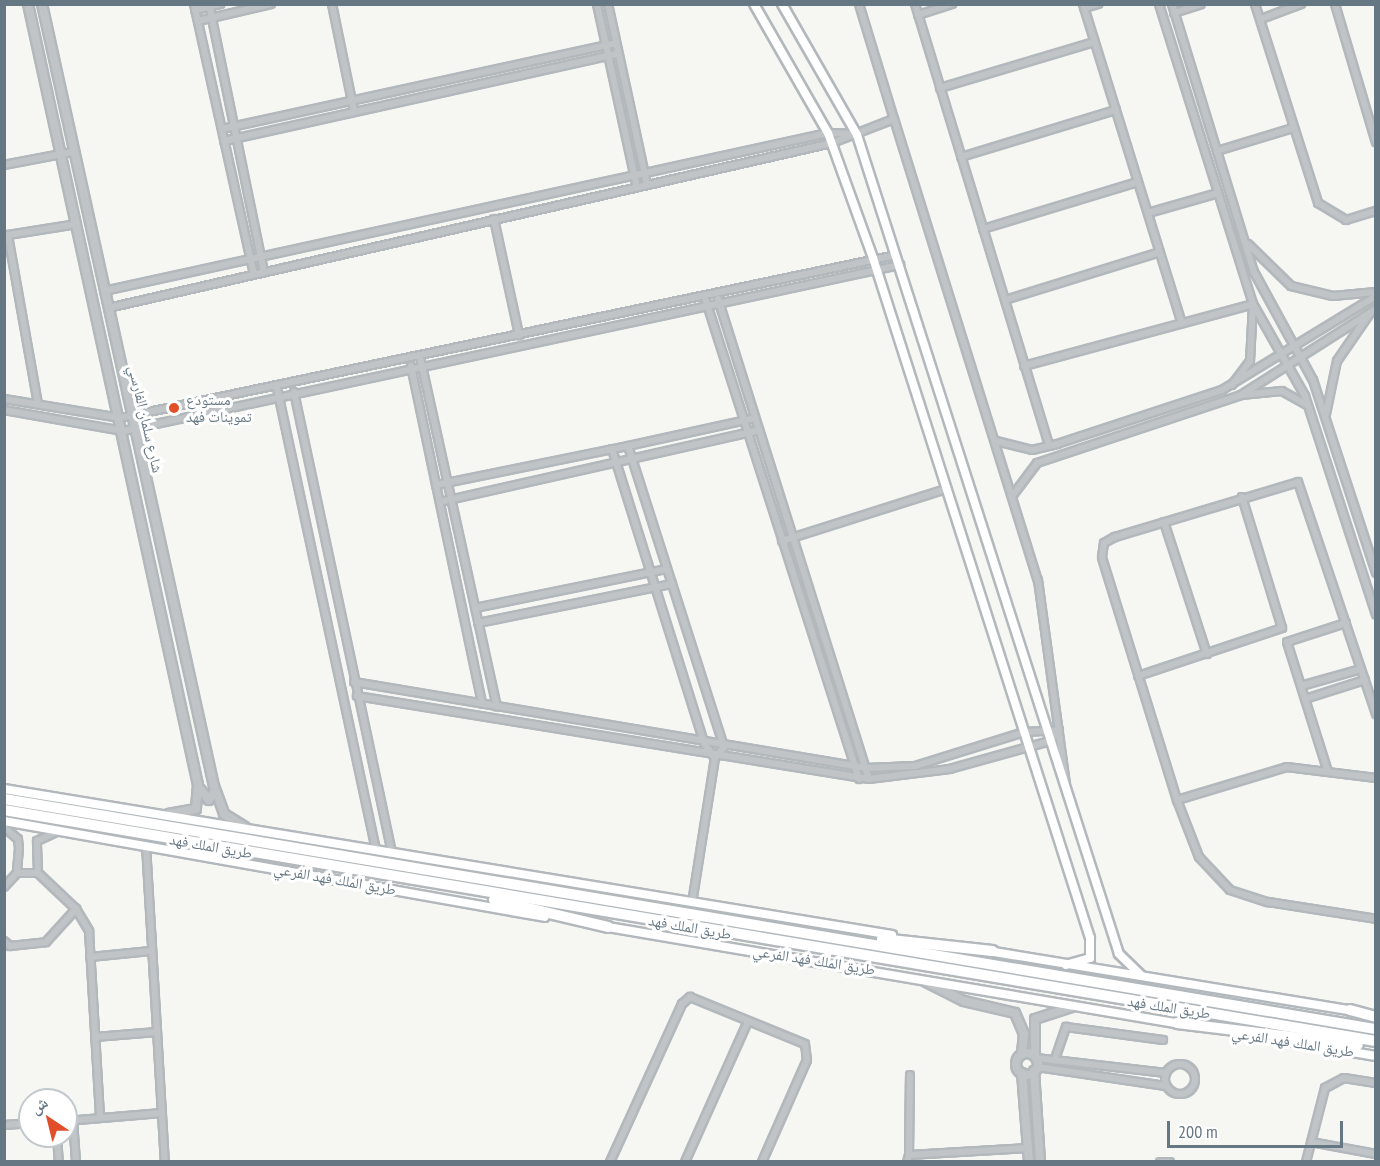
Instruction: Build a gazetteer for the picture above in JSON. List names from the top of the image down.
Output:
{
  "streets": {
    "highway": ["طريق الملك فهد"],
    "main road": ["طريق الملك فهد الفرعي"],
    "street": ["شارع سلمان الفارسي"]
  },
  "places": ["مستودع تموينات فهد"],
  "scale_bar": "200 m",
  "north": "top left"
}
